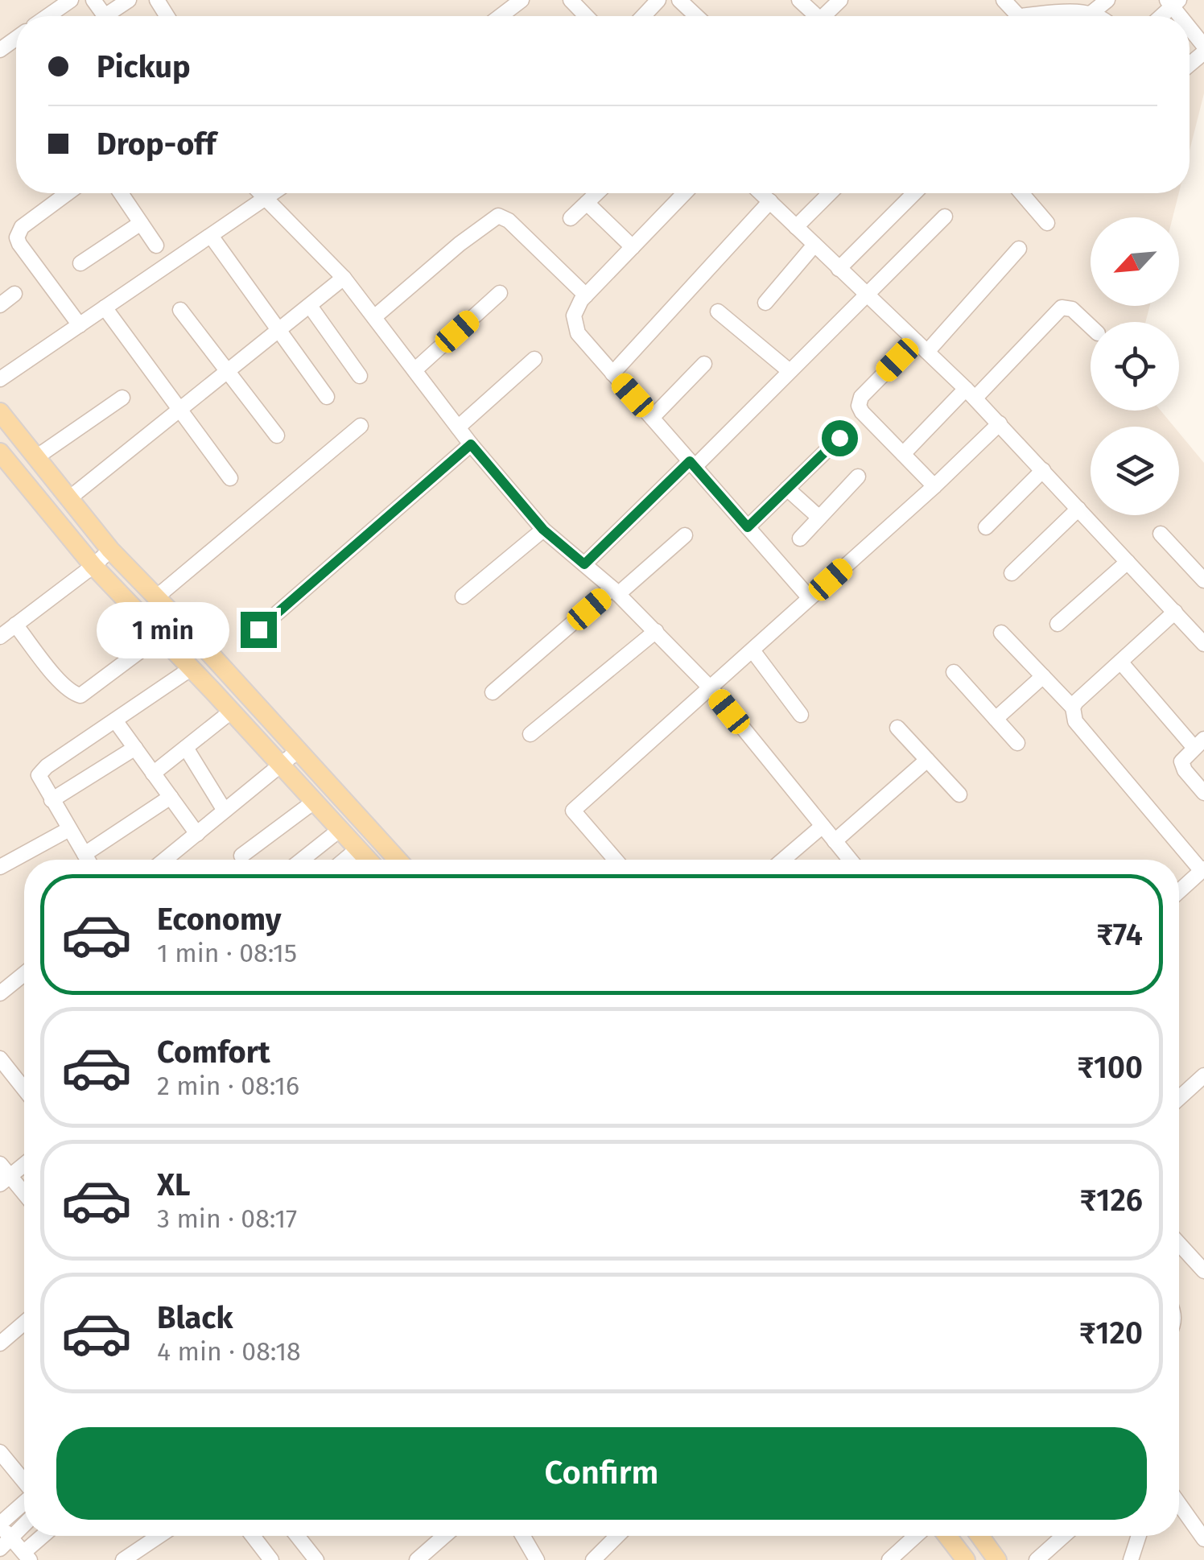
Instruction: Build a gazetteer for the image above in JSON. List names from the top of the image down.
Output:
{
  "north": "bottom left",
  "page": {
    "banner": ["Pickup", "Drop-off"],
    "bubble": "1 min",
    "list": [
      {
        "name": "Economy",
        "note": "1 min · 08:15",
        "value": "₹74"
      },
      {
        "name": "Comfort",
        "note": "2 min · 08:16",
        "value": "₹100"
      },
      {
        "name": "XL",
        "note": "3 min · 08:17",
        "value": "₹126"
      },
      {
        "name": "Black",
        "note": "4 min · 08:18",
        "value": "₹120"
      }
    ],
    "buttons": "Confirm"
  }
}
